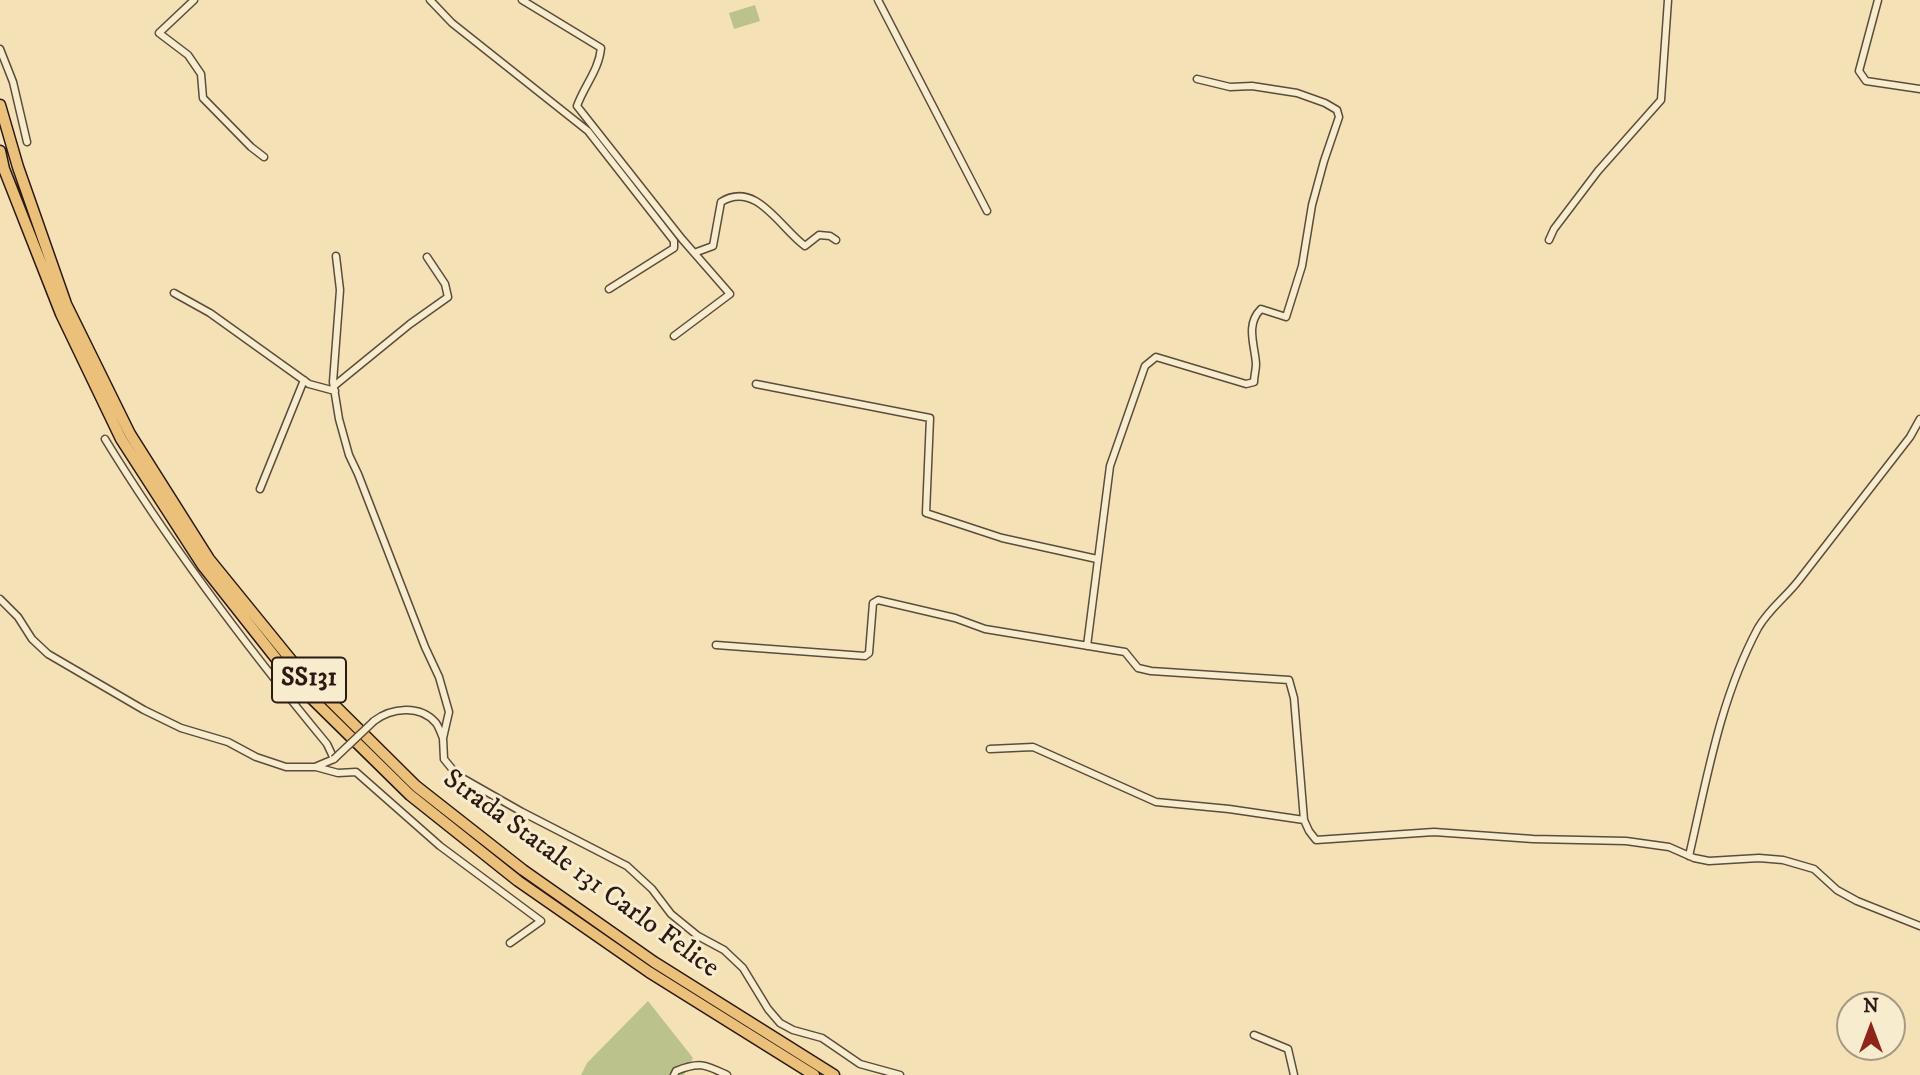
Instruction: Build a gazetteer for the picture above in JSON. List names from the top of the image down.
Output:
{
  "streets": {
    "highway": ["SS131", "Strada Statale 131 Carlo Felice"]
  },
  "north": "top"
}
